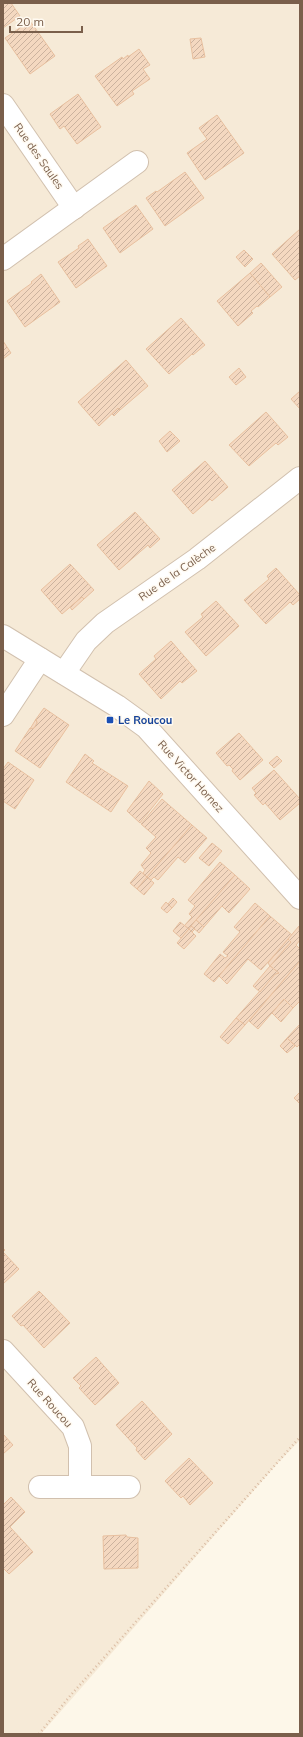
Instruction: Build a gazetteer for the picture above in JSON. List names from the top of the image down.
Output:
{
  "streets": {
    "street": [
      "Rue des Saules",
      "Rue de la Calèche",
      "Rue Victor Hornez",
      "Rue Roucou"
    ]
  },
  "crossings": [
    ["Rue de la Calèche", "Rue Victor Hornez"]
  ],
  "places": {
    "transit": ["Le Roucou"]
  },
  "scale_bar": "20 m"
}
